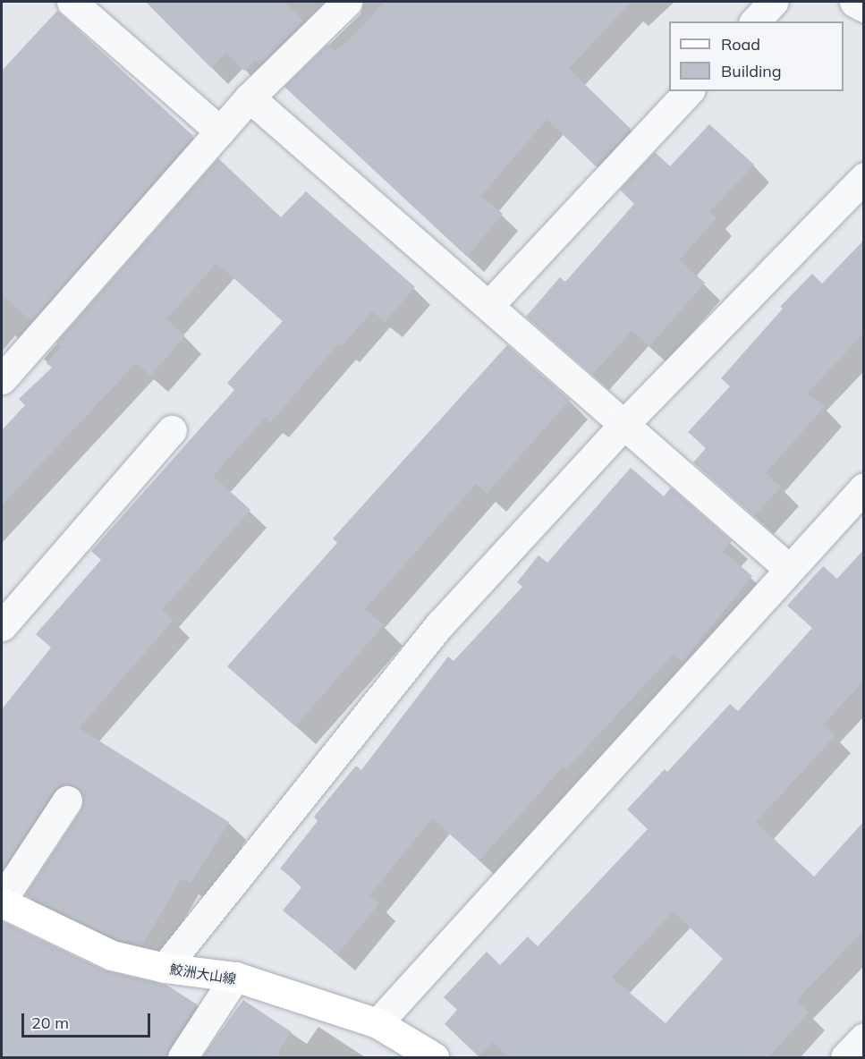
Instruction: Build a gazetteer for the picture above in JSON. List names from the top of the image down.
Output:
{
  "streets": {
    "main road": ["鮫洲大山線"]
  },
  "legend": ["Road", "Building"],
  "scale_bar": "20 m"
}
